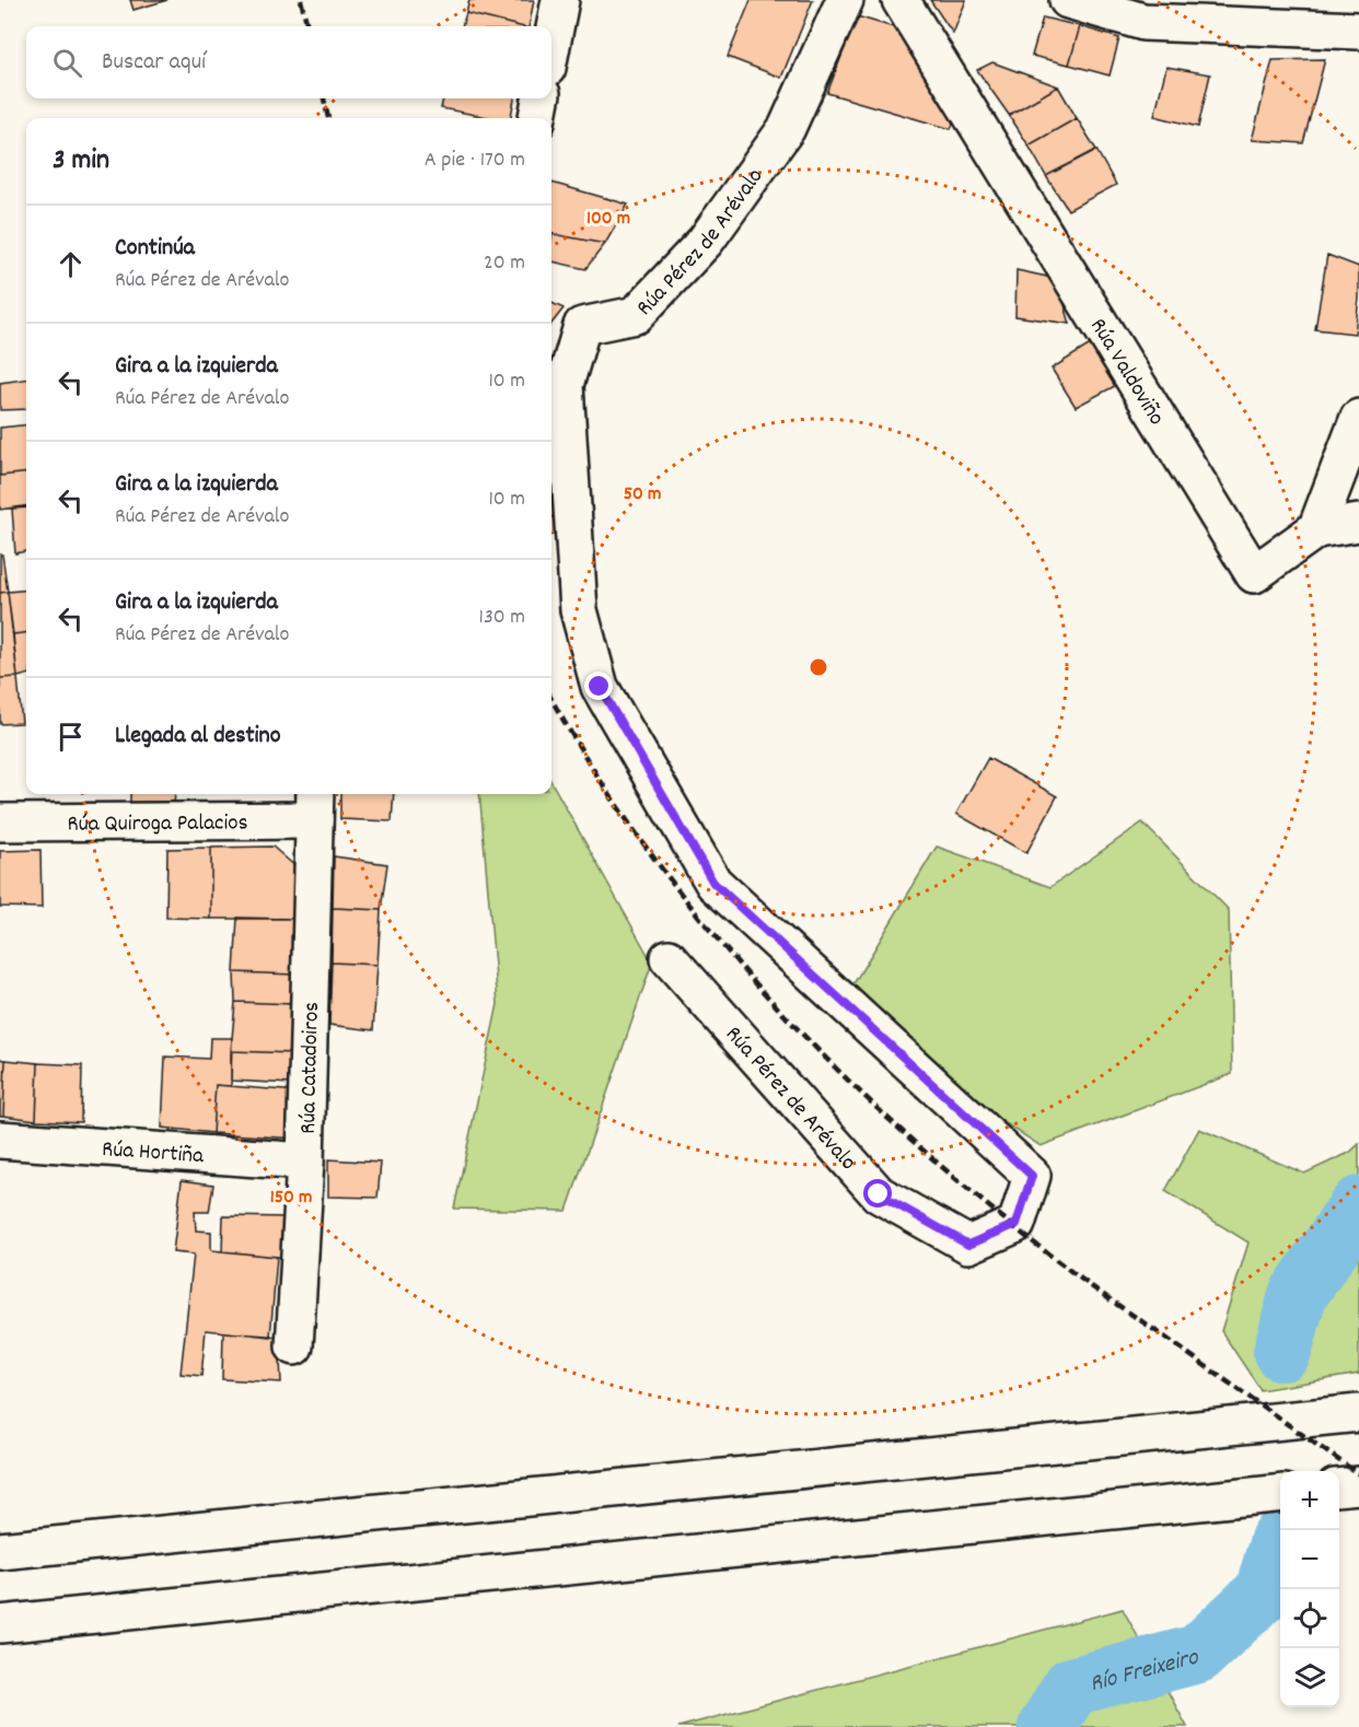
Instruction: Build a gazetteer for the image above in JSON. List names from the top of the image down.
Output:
{
  "streets": {
    "main road": [
      "Rúa Pérez de Arévalo",
      "Rúa Valdoviño",
      "Rúa Quiroga Palacios",
      "Rúa Catadoiros",
      "Rúa Hortiña"
    ]
  },
  "crossings": [
    ["Rúa Quiroga Palacios", "Rúa Catadoiros"],
    ["Rúa Catadoiros", "Rúa Hortiña"]
  ],
  "water": ["Río Freixeiro"],
  "page": {
    "search": "Buscar aquí",
    "heading": ["3 min", "A pie · 170 m"],
    "list": [
      ["Continúa", "Rúa Pérez de Arévalo", "20 m"],
      ["Gira a la izquierda", "Rúa Pérez de Arévalo", "10 m"],
      ["Gira a la izquierda", "Rúa Pérez de Arévalo", "10 m"],
      ["Gira a la izquierda", "Rúa Pérez de Arévalo", "130 m"],
      "Llegada al destino"
    ],
    "map_buttons": ["+", "−"]
  },
  "rings": ["100 m", "50 m", "150 m"]
}
